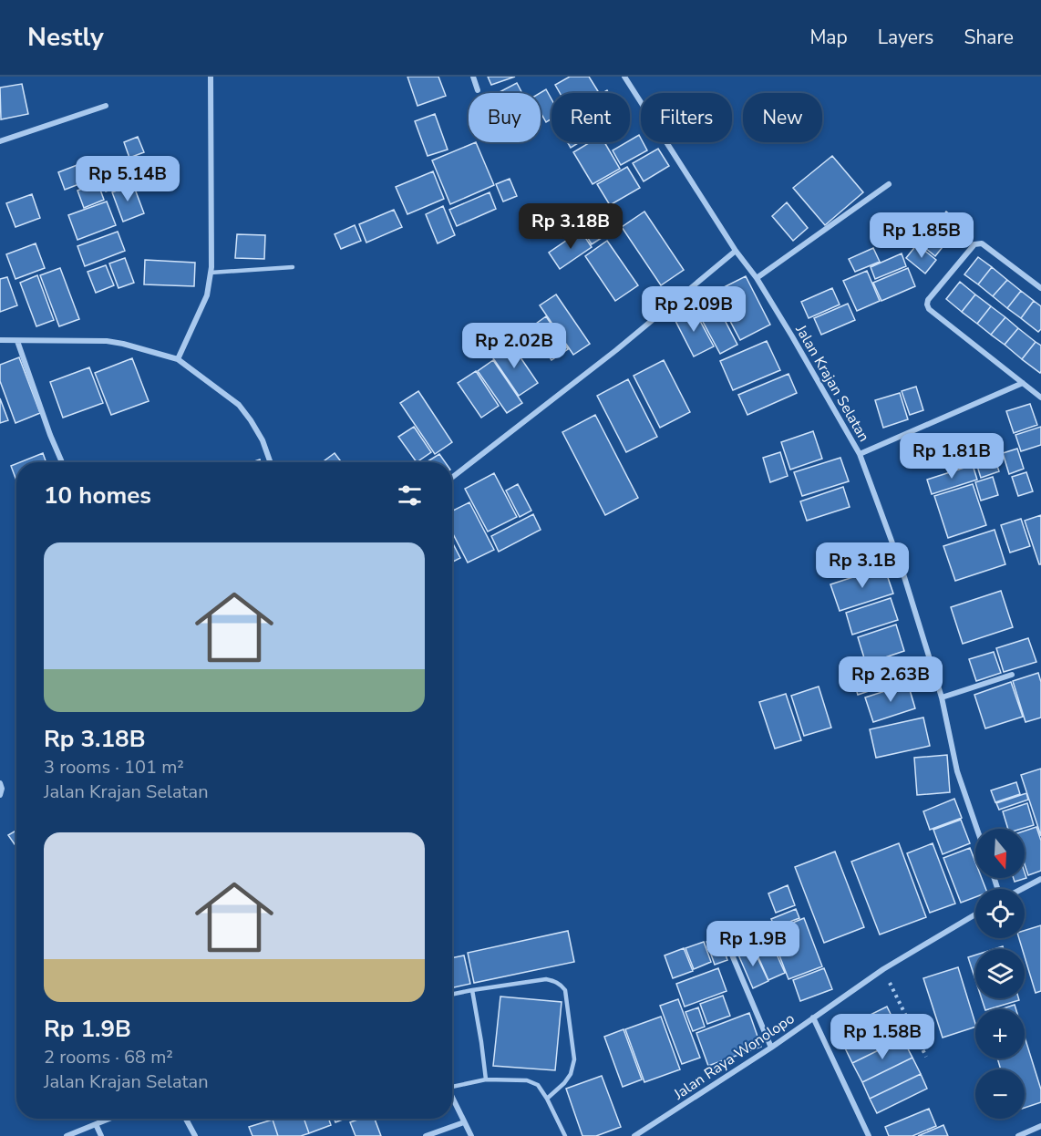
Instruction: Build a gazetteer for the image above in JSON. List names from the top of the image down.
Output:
{
  "streets": {
    "street": ["Jalan Krajan Selatan", "Jalan Raya Wonolopo"]
  },
  "north": "bottom",
  "page": {
    "header": "Nestly",
    "nav": ["Map", "Layers", "Share"],
    "chip": [
      "Buy",
      "Rent",
      "Filters",
      "New"
    ],
    "price": [
      "Rp 5.14B",
      "Rp 3.18B",
      "Rp 1.85B",
      "Rp 2.09B",
      "Rp 2.02B",
      "Rp 1.81B",
      "Rp 3.1B",
      "Rp 2.63B",
      "Rp 1.9B",
      "Rp 1.58B"
    ],
    "heading": "10 homes",
    "list": [
      {
        "name": "Rp 3.18B",
        "note": "3 rooms · 101 m² · Jalan Krajan Selatan"
      },
      {
        "name": "Rp 1.9B",
        "note": "2 rooms · 68 m² · Jalan Krajan Selatan"
      }
    ],
    "map_buttons": ["+", "−"]
  }
}
